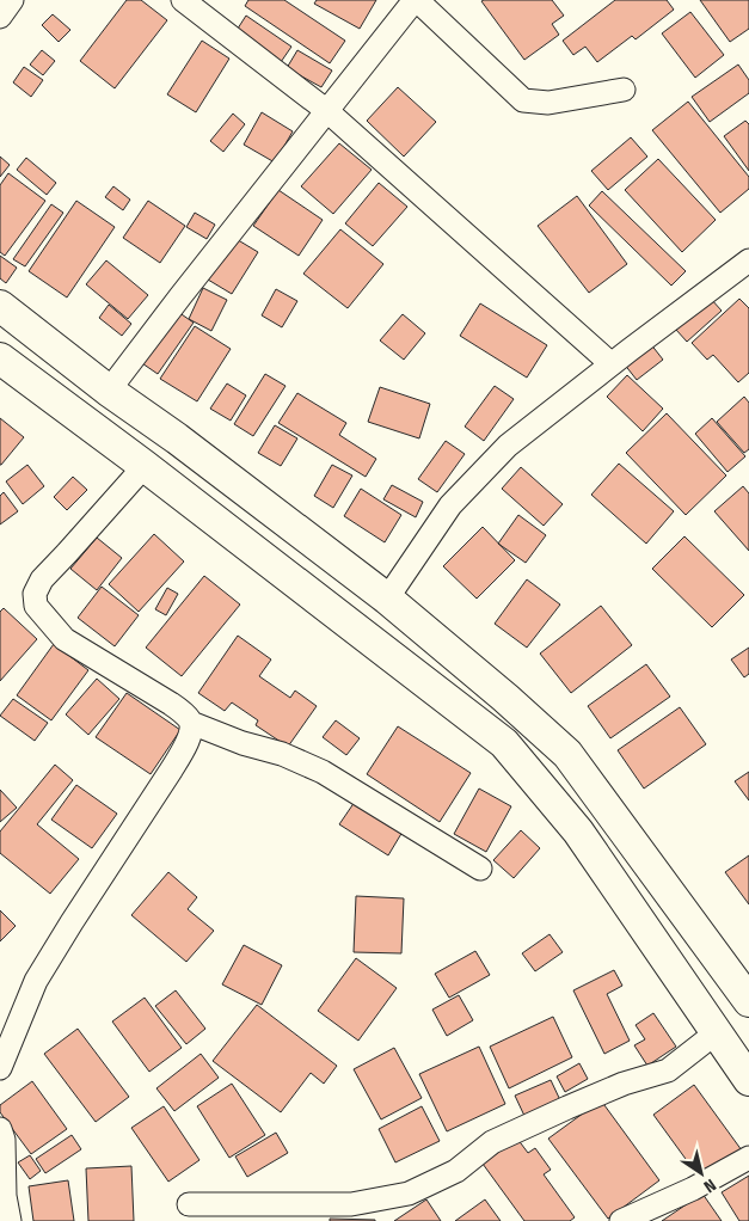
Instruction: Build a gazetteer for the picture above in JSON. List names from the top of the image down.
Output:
{
  "north": "bottom right"
}
